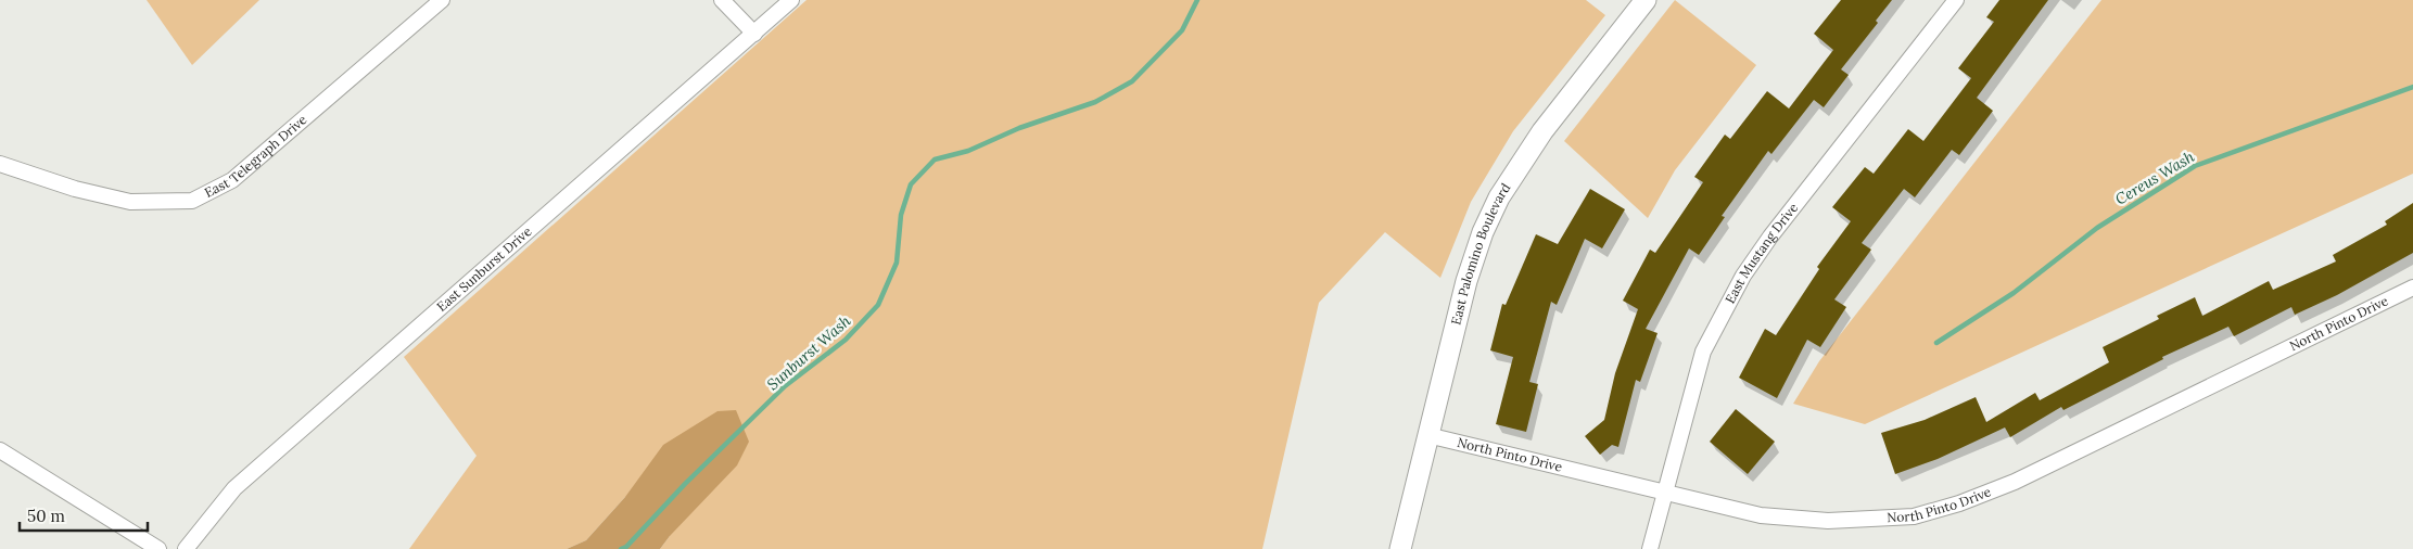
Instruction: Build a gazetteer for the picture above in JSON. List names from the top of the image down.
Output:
{
  "streets": {
    "street": [
      "East Telegraph Drive",
      "East Mustang Drive",
      "East Palomino Boulevard",
      "East Sunburst Drive",
      "North Pinto Drive"
    ]
  },
  "crossings": [
    ["East Mustang Drive", "North Pinto Drive"],
    ["East Palomino Boulevard", "North Pinto Drive"]
  ],
  "water": ["Cereus Wash", "Sunburst Wash"],
  "scale_bar": "50 m"
}
